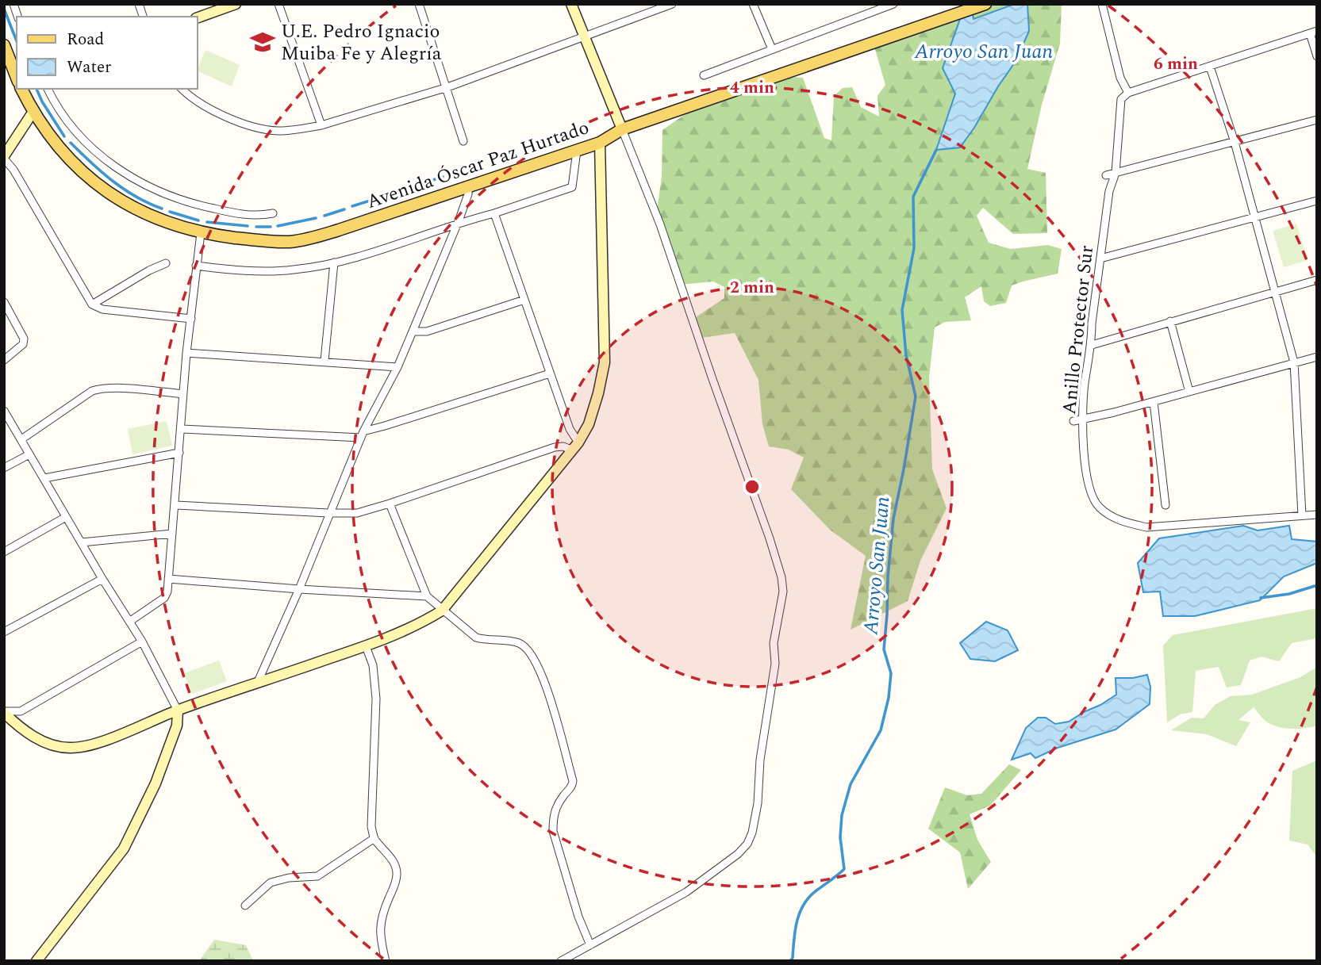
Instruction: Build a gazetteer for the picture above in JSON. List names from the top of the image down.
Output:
{
  "streets": {
    "main road": ["Avenida Óscar Paz Hurtado"],
    "street": ["Anillo Protector Sur"]
  },
  "water": ["Arroyo San Juan"],
  "places": {
    "school or university": ["U.E. Pedro Ignacio Muiba Fe y Alegría"]
  },
  "legend": ["Road", "Water"],
  "rings": ["6 min", "4 min", "2 min"]
}
